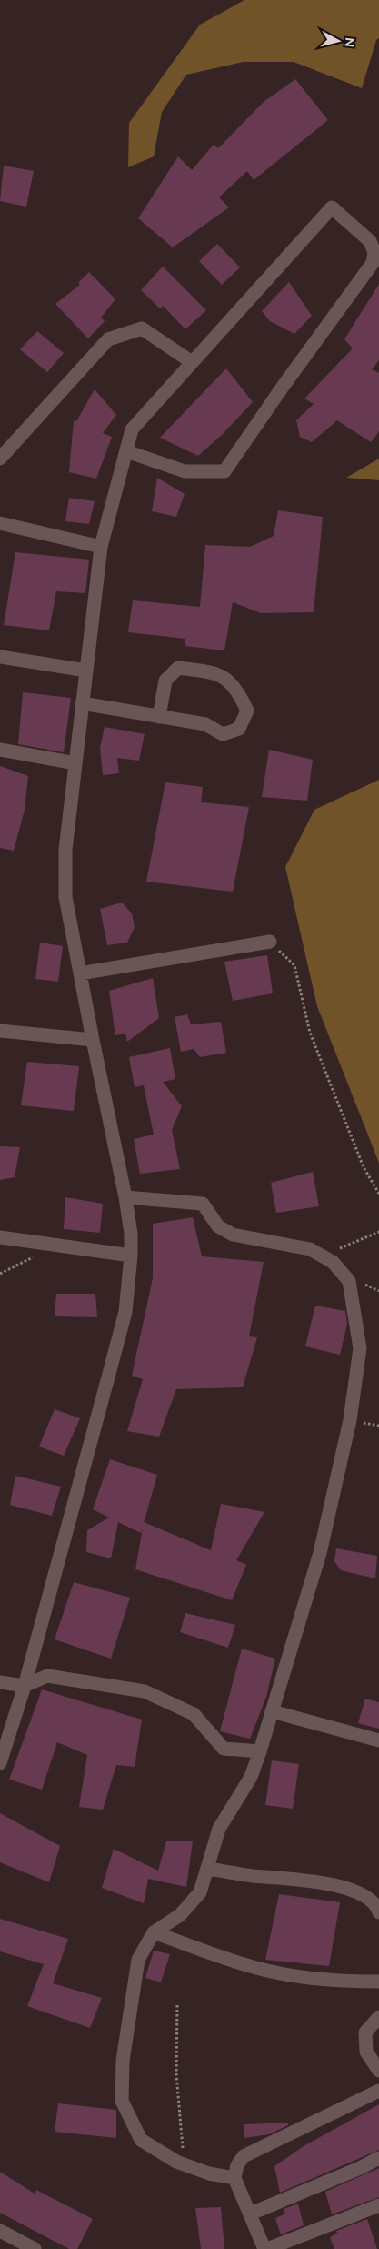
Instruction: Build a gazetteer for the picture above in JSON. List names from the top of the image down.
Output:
{
  "north": "right"
}
